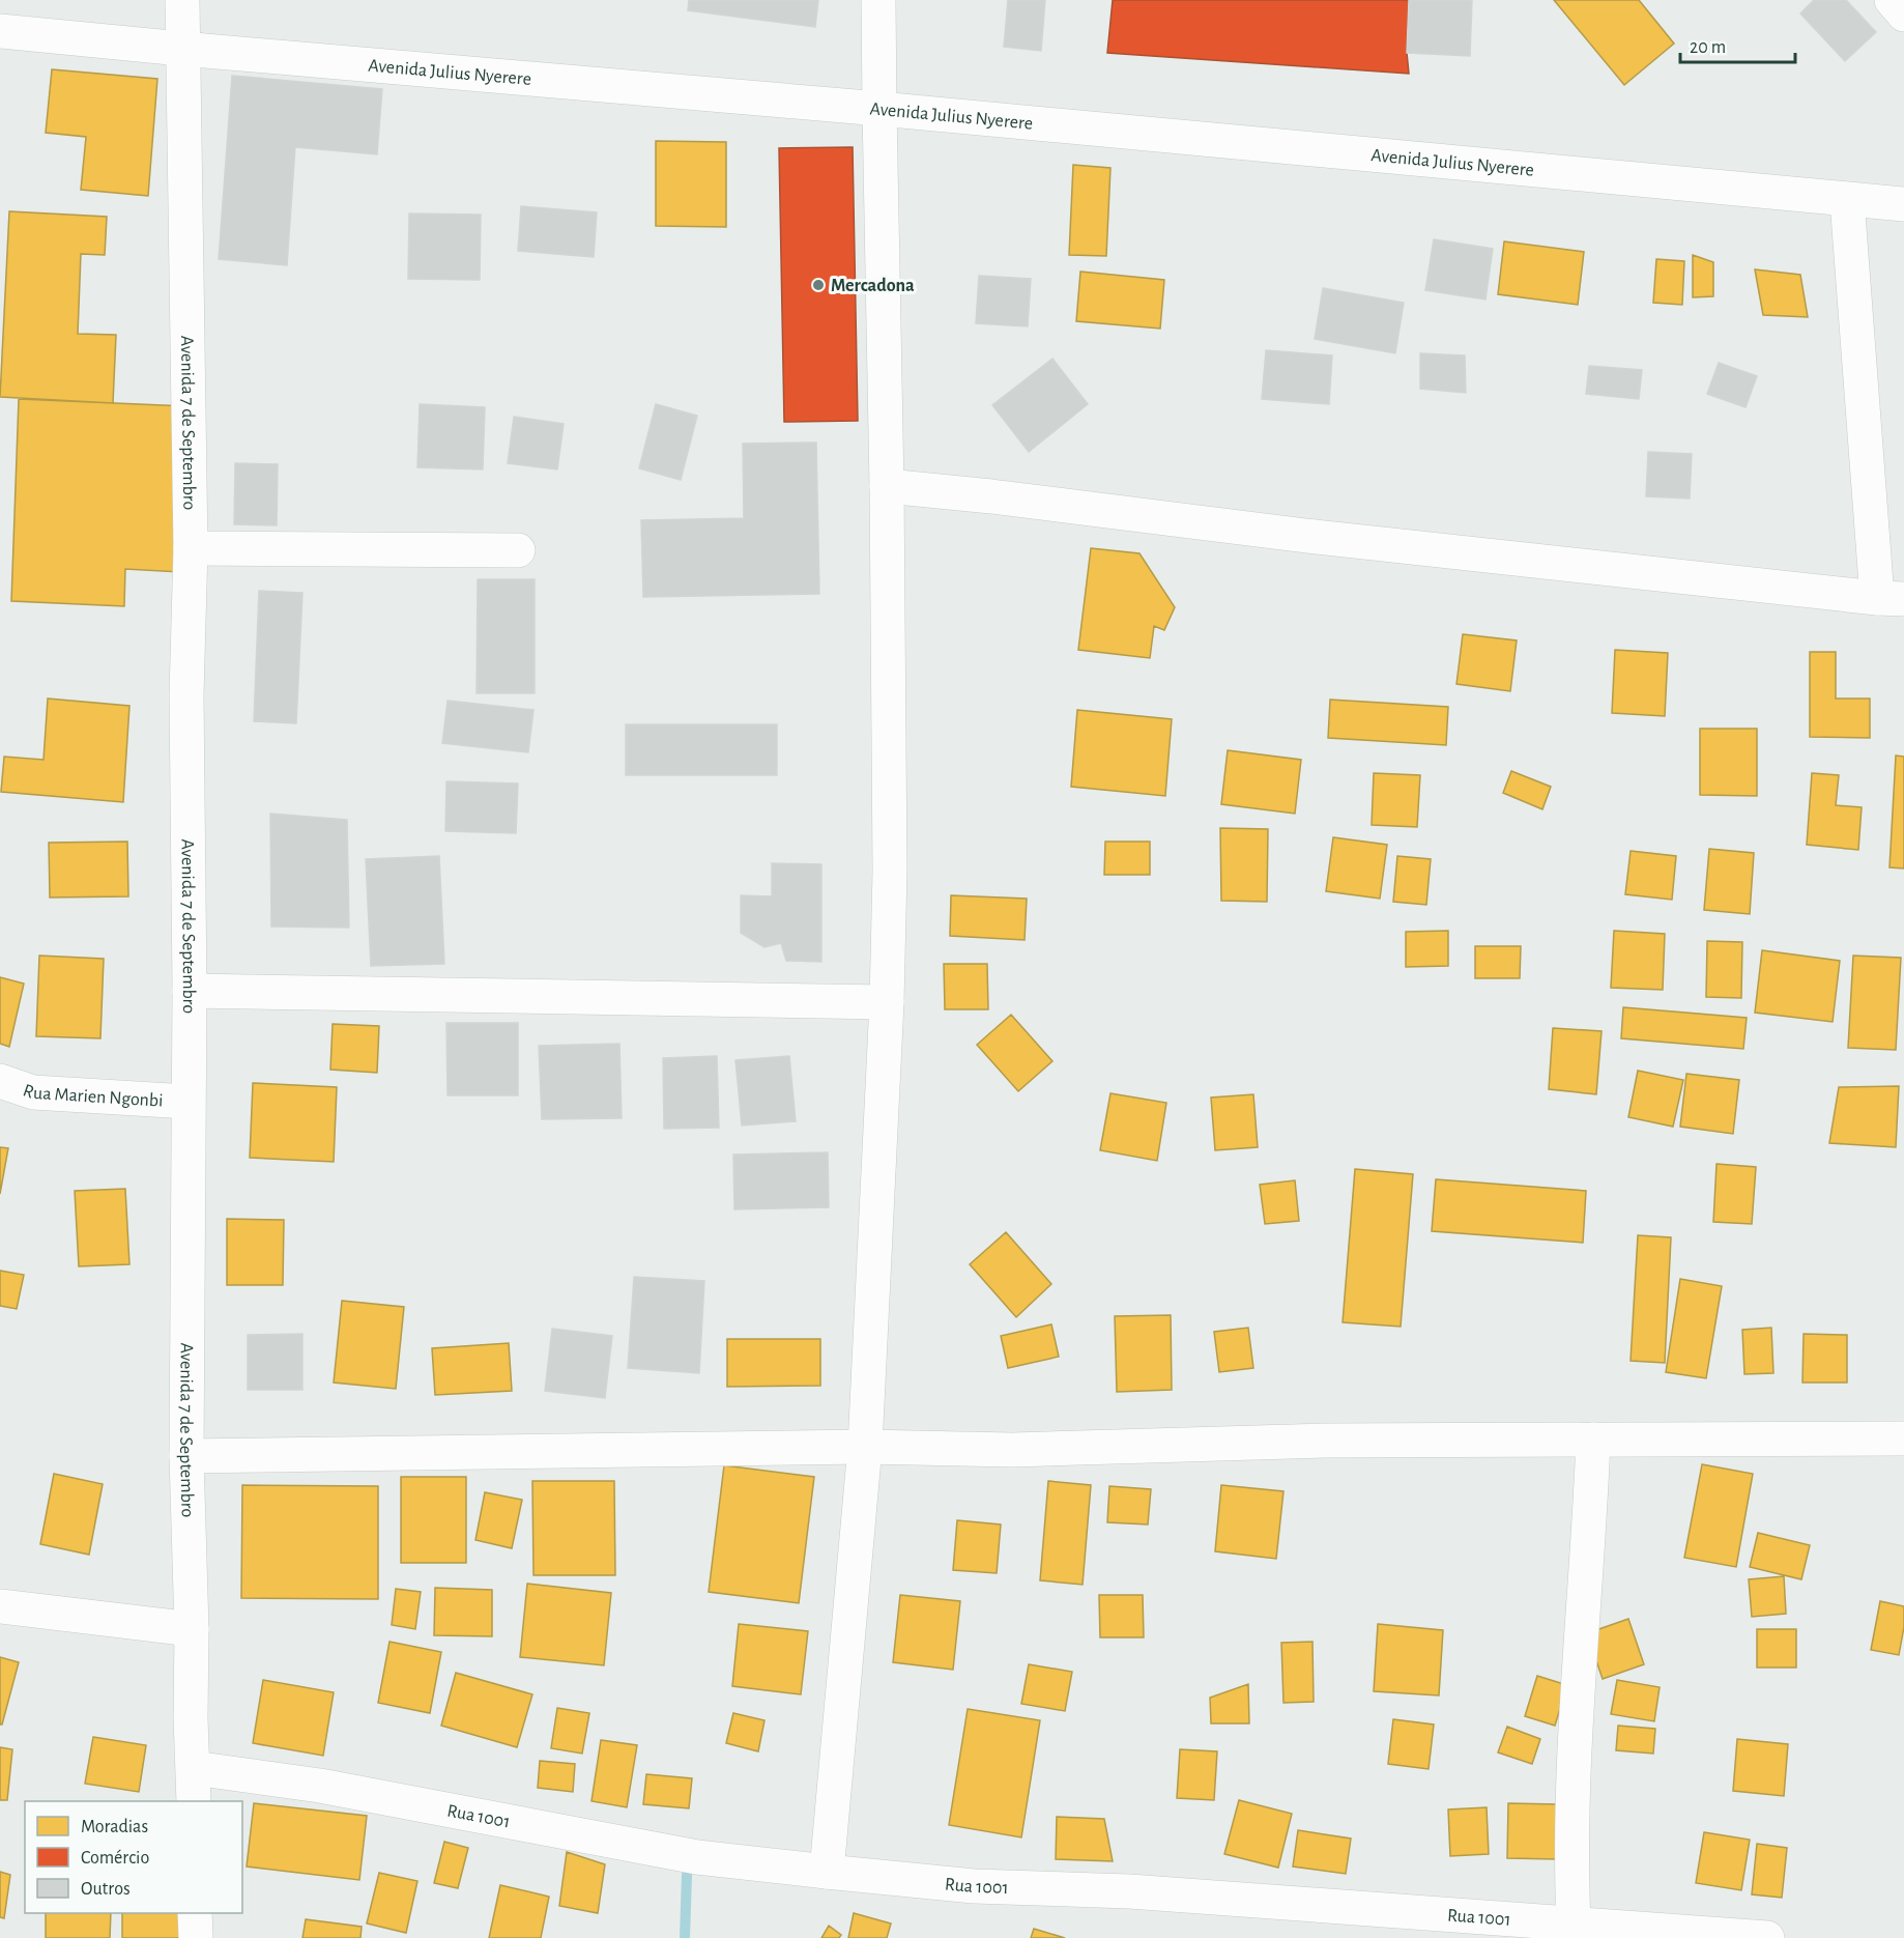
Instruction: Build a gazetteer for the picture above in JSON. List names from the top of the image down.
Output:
{
  "streets": {
    "street": [
      "Avenida Julius Nyerere",
      "Avenida 7 de Septembro",
      "Rua Marien Ngonbi",
      "Rua 1001"
    ]
  },
  "crossings": [
    ["Avenida Julius Nyerere", "Avenida 7 de Septembro"],
    ["Avenida 7 de Septembro", "Rua Marien Ngonbi"],
    ["Avenida 7 de Septembro", "Rua 1001"]
  ],
  "places": ["Mercadona"],
  "legend": ["Moradias", "Comércio", "Outros"],
  "scale_bar": "20 m"
}
